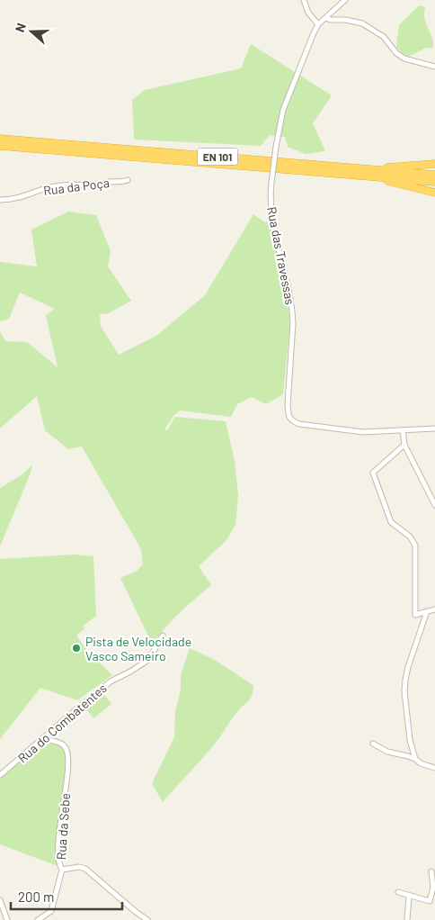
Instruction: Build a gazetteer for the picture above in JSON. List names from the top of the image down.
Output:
{
  "streets": {
    "highway": ["EN 101"],
    "street": [
      "Rua da Poça",
      "Rua das Travessas",
      "Rua do Combatentes",
      "Rua da Sebe"
    ]
  },
  "crossings": [
    ["Rua do Combatentes", "Rua da Sebe"]
  ],
  "places": ["Pista de Velocidade Vasco Sameiro"],
  "scale_bar": "200 m",
  "north": "left"
}
